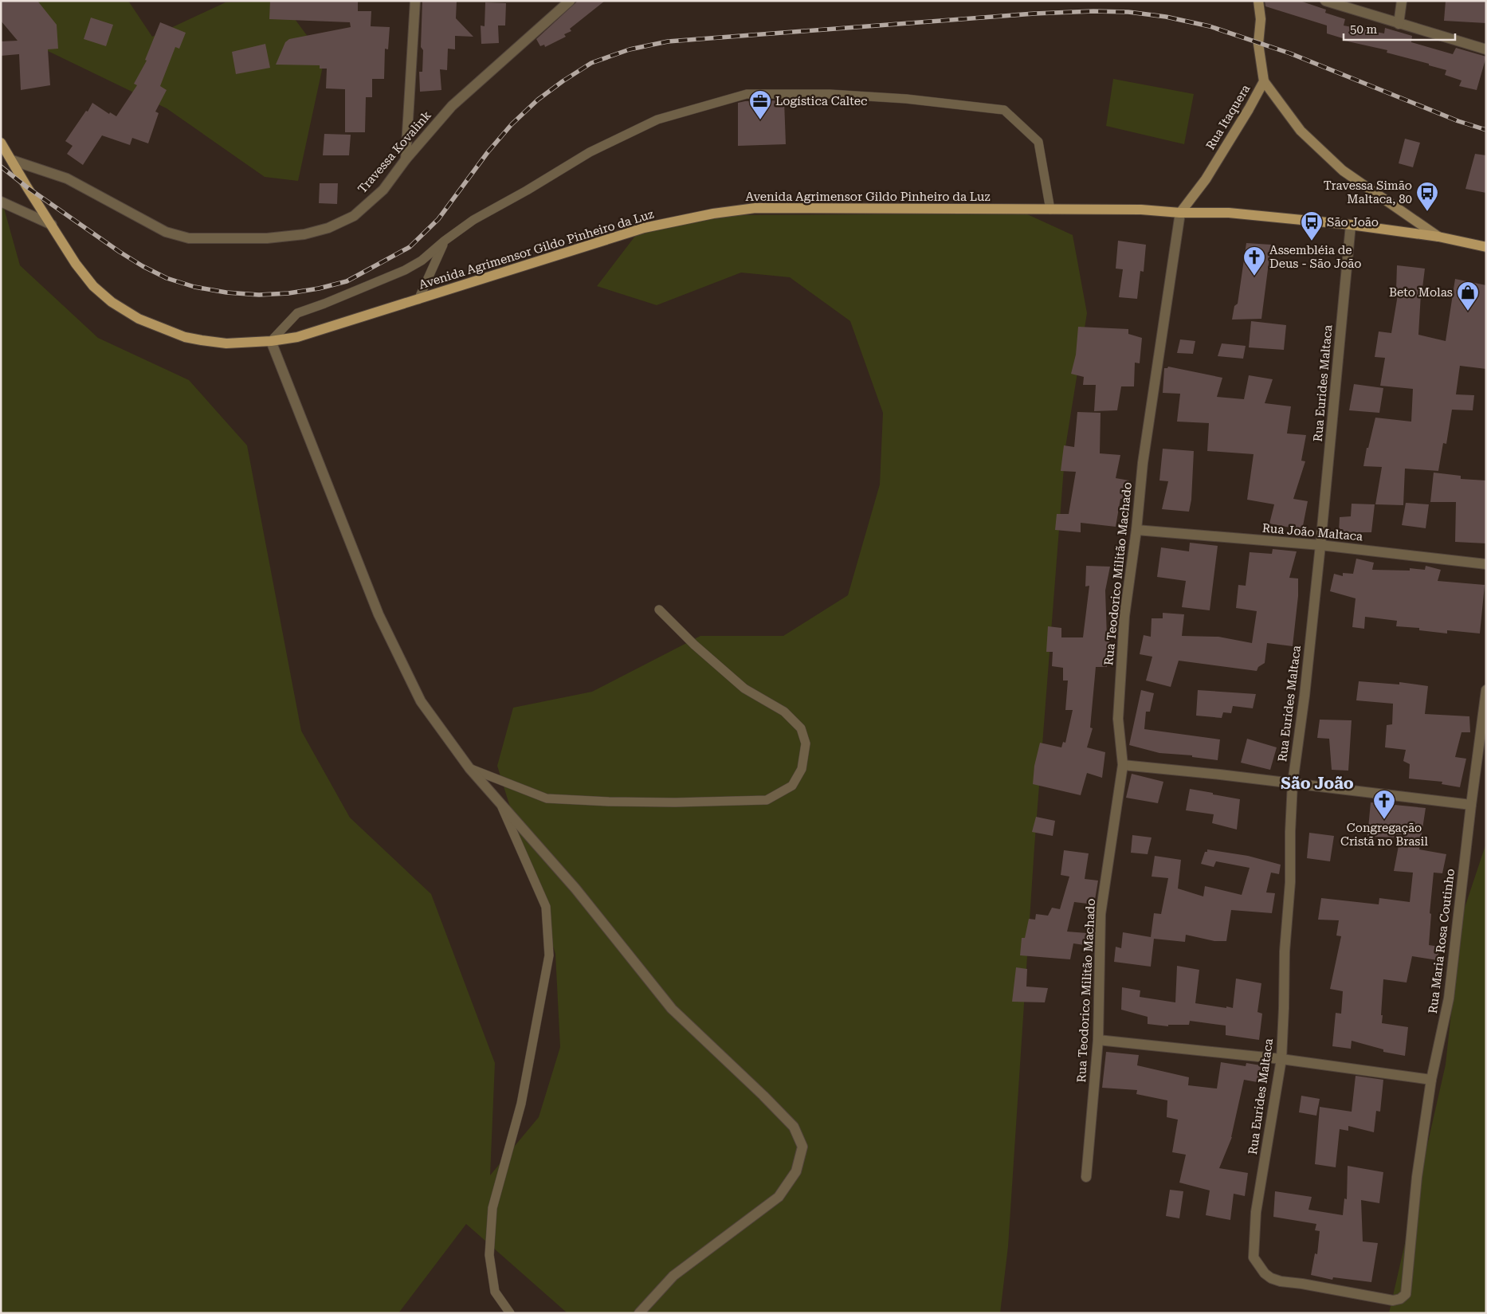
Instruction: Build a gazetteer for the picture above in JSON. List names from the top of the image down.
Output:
{
  "streets": {
    "main road": ["Rua Itaquera", "Avenida Agrimensor Gildo Pinheiro da Luz"],
    "street": [
      "Travessa Kovalink",
      "Rua Eurides Maltaca",
      "Rua João Maltaca",
      "Rua Teodorico Militão Machado",
      "Rua Maria Rosa Coutinho"
    ]
  },
  "crossings": [
    ["Rua Itaquera", "Avenida Agrimensor Gildo Pinheiro da Luz"],
    ["Rua Itaquera", "Rua Teodorico Militão Machado"],
    ["Travessa Kovalink", "Avenida Agrimensor Gildo Pinheiro da Luz"],
    ["Avenida Agrimensor Gildo Pinheiro da Luz", "Rua Eurides Maltaca"],
    ["Avenida Agrimensor Gildo Pinheiro da Luz", "Rua Teodorico Militão Machado"],
    ["Rua Eurides Maltaca", "Rua João Maltaca"],
    ["Rua Eurides Maltaca", "Rua Maria Rosa Coutinho"],
    ["Rua João Maltaca", "Rua Teodorico Militão Machado"]
  ],
  "districts": ["São João"],
  "places": {
    "office": ["Logística Caltec"],
    "bus stop": ["Travessa Simão Maltaca, 80", "São João"],
    "church": ["Assembléia de Deus - São João", "Congregação Cristã no Brasil"],
    "shop": ["Beto Molas"]
  },
  "scale_bar": "50 m"
}
